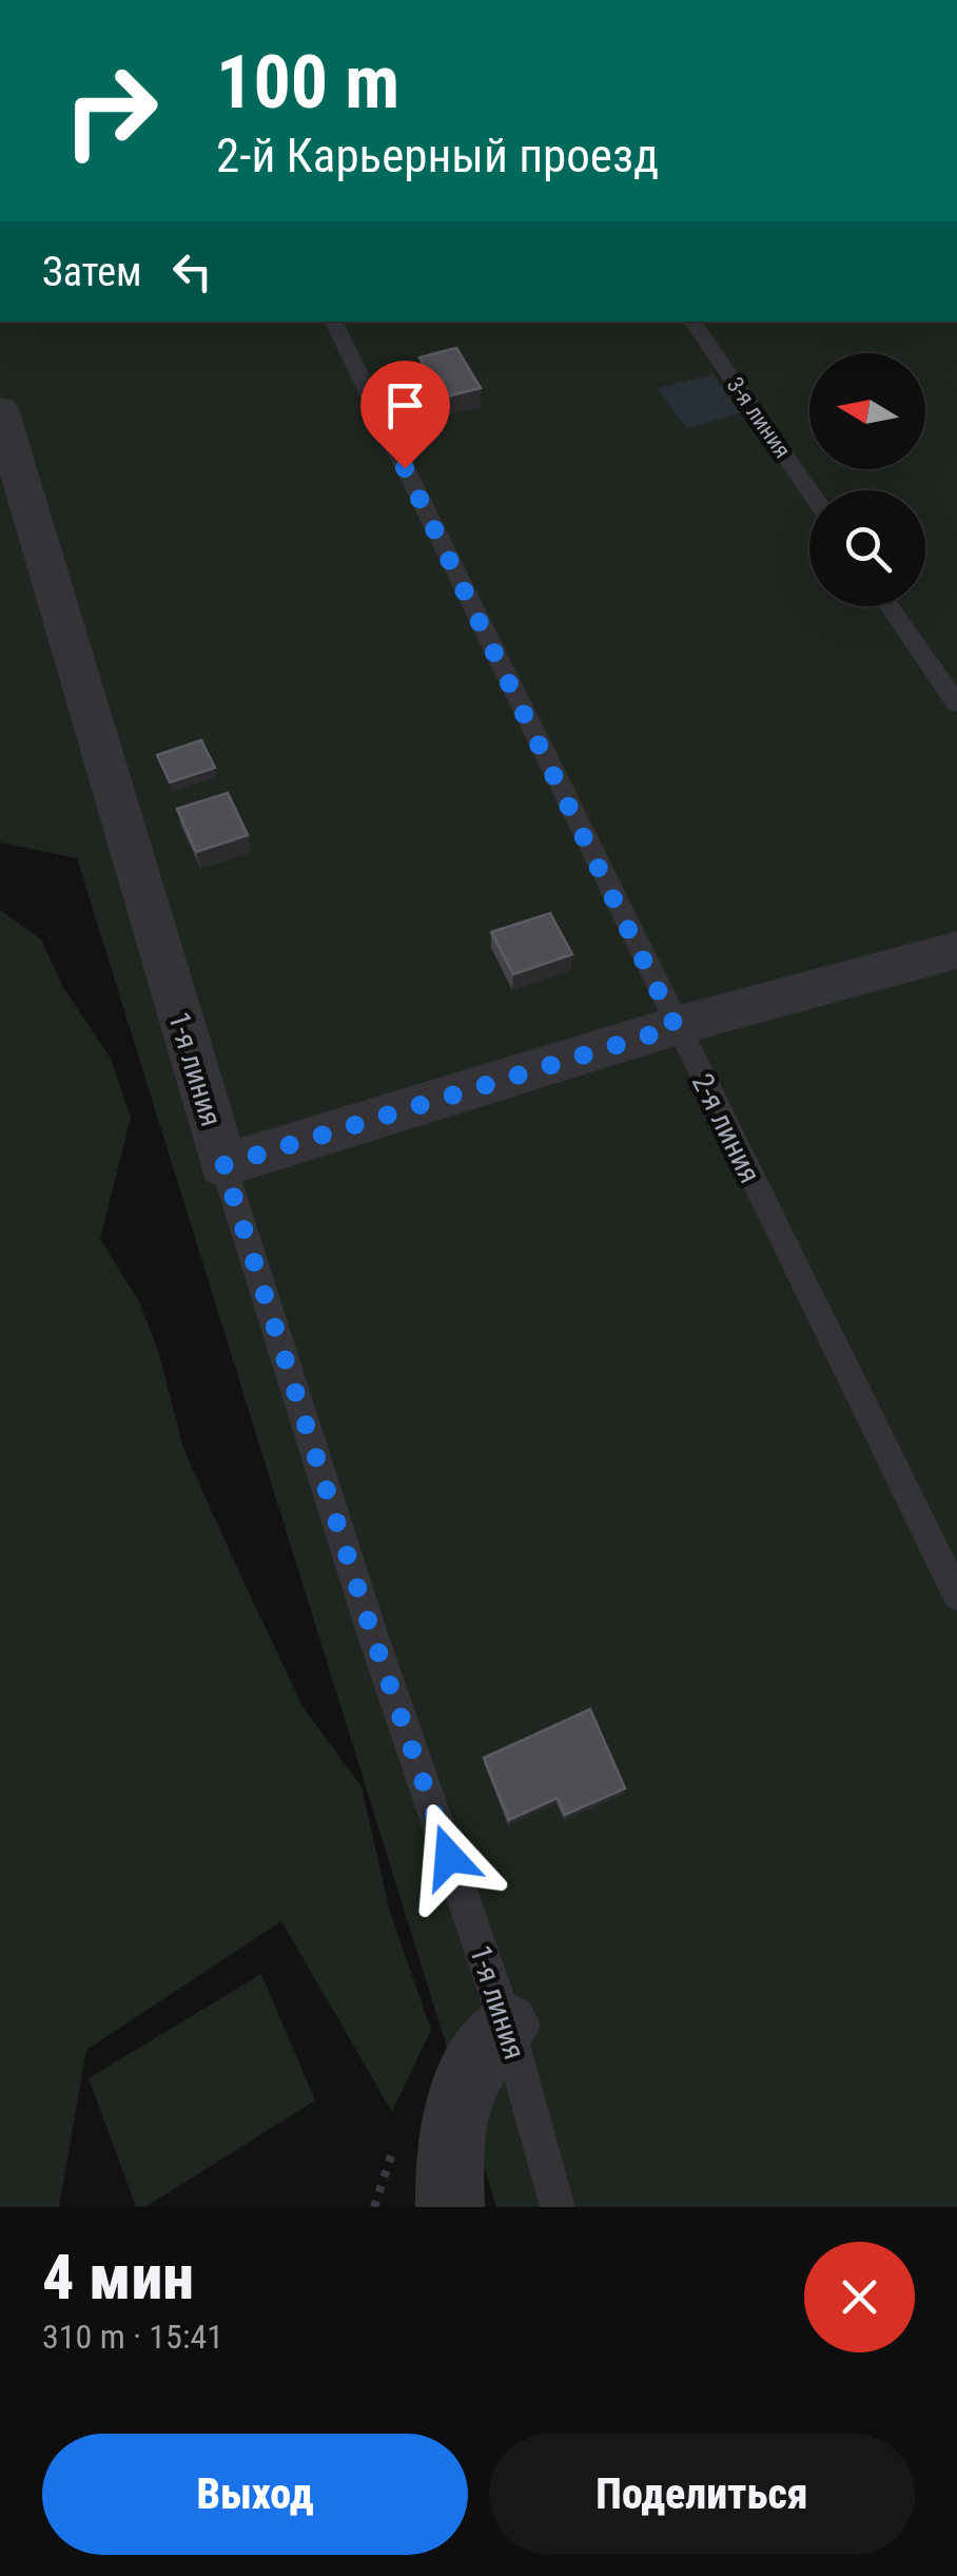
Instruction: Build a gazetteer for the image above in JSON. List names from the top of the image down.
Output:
{
  "streets": {
    "street": ["1-я линия"],
    "lane": ["3-я линия", "2-я линия"]
  },
  "north": "left",
  "page": {
    "turn": ["100 m", "2-й Карьерный проезд"],
    "then": "Затем",
    "heading": ["4 мин", "310 m · 15:41"],
    "buttons": ["Выход", "Поделиться"]
  }
}
